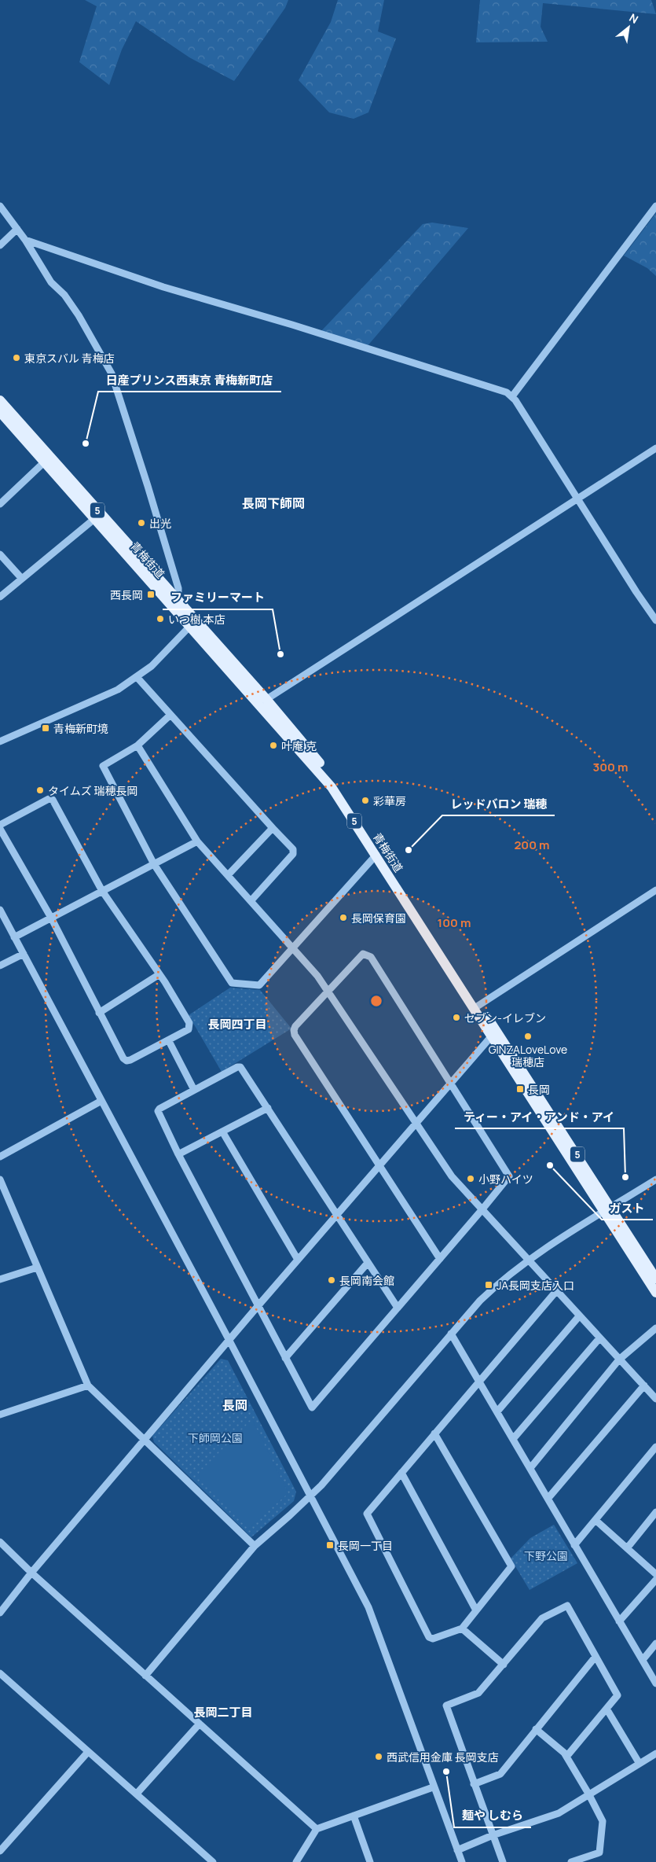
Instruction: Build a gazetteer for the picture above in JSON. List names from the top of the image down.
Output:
{
  "streets": {
    "main road": ["5", "青梅街道"]
  },
  "districts": [
    "長岡下師岡",
    "長岡四丁目",
    "長岡",
    "長岡二丁目"
  ],
  "parks": ["下師岡公園", "下野公園"],
  "places": {
    "other": [
      "東京スバル 青梅店",
      "日産プリンス西東京 青梅新町店",
      "出光",
      "いつ樹 本店",
      "ファミリーマート",
      "叶庵 克",
      "タイムズ 瑞穂長岡",
      "彩華房",
      "レッドバロン 瑞穂",
      "長岡保育園",
      "セブン-イレブン",
      "GINZALoveLove 瑞穂店",
      "ガスト",
      "ティー・アイ・アンド・アイ",
      "小野ハイツ",
      "長岡南会館",
      "西武信用金庫 長岡支店",
      "麺や しむら"
    ],
    "transit": [
      "西長岡",
      "青梅新町境",
      "長岡",
      "JA長岡支店入口",
      "長岡一丁目"
    ]
  },
  "north": "top right",
  "rings": ["300 m", "200 m", "100 m"]
}
